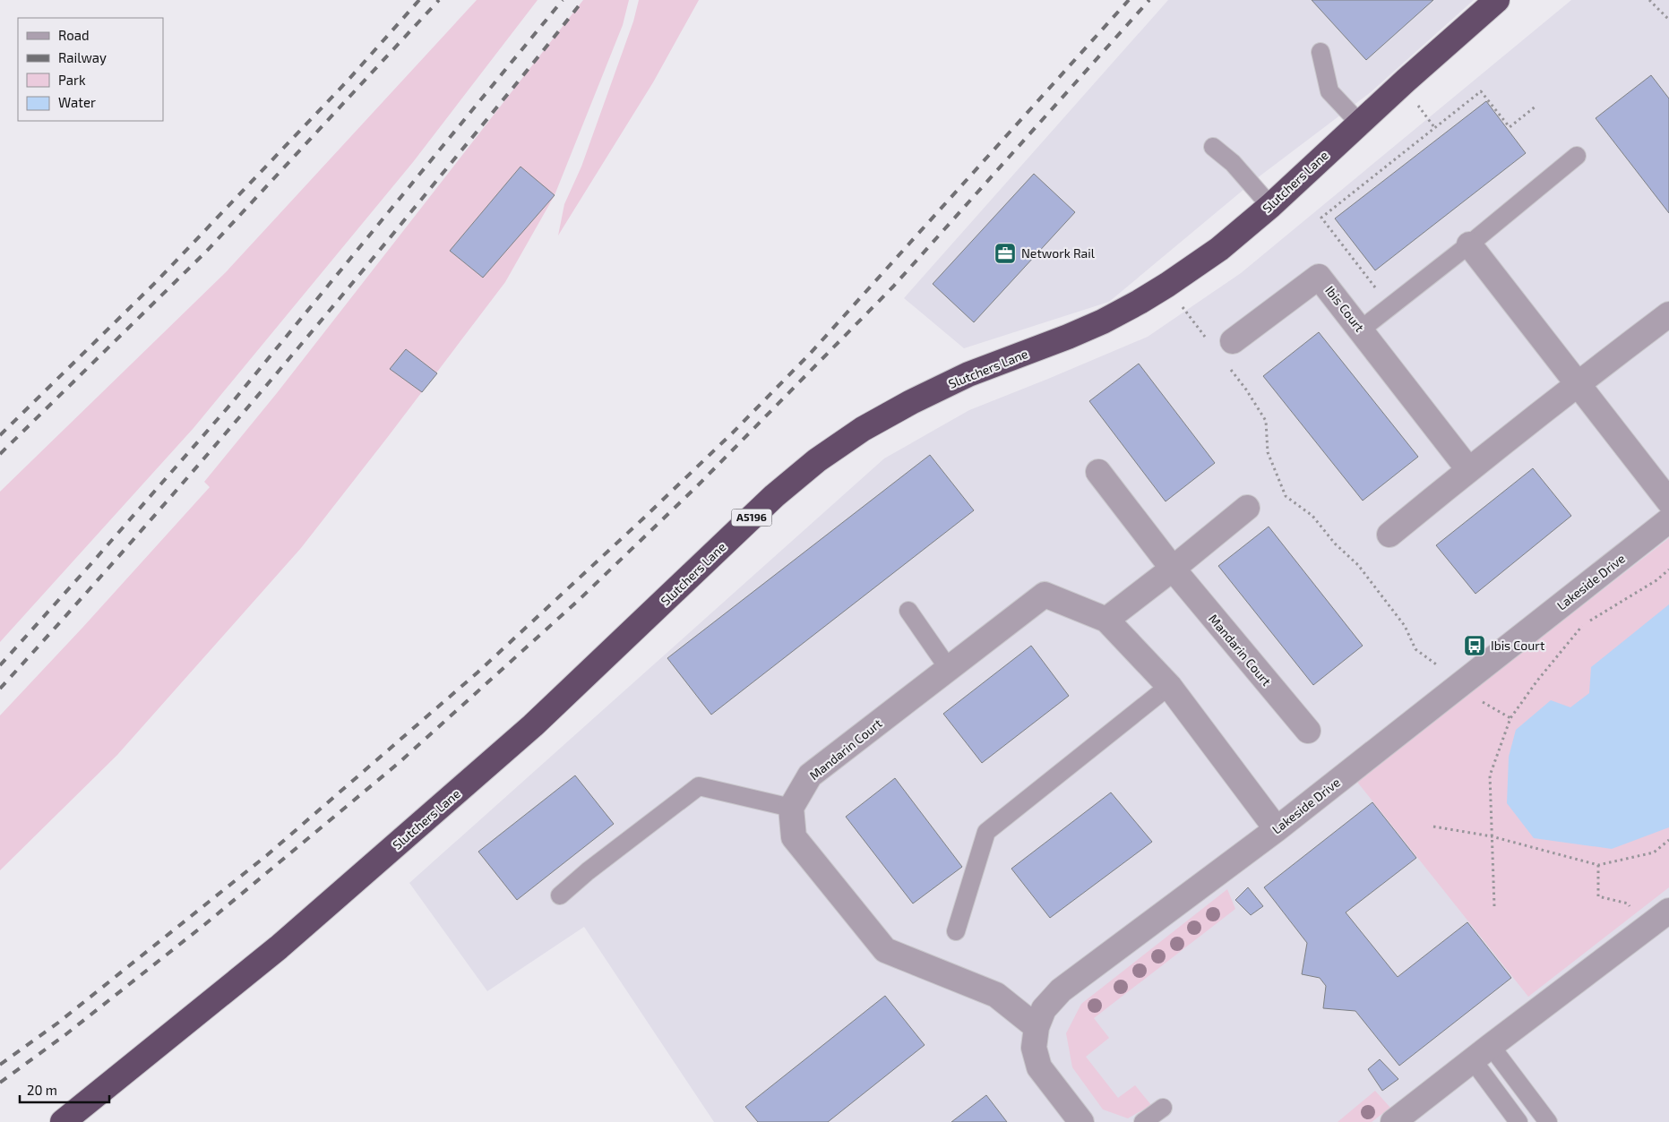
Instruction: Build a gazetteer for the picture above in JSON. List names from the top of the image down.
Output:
{
  "streets": {
    "highway": ["Slutchers Lane", "A5196"],
    "street": ["Ibis Court", "Lakeside Drive", "Mandarin Court"]
  },
  "crossings": [
    ["Lakeside Drive", "Mandarin Court"]
  ],
  "places": {
    "office": ["Network Rail"],
    "bus stop": ["Ibis Court"]
  },
  "legend": [
    "Road",
    "Railway",
    "Park",
    "Water"
  ],
  "scale_bar": "20 m"
}
